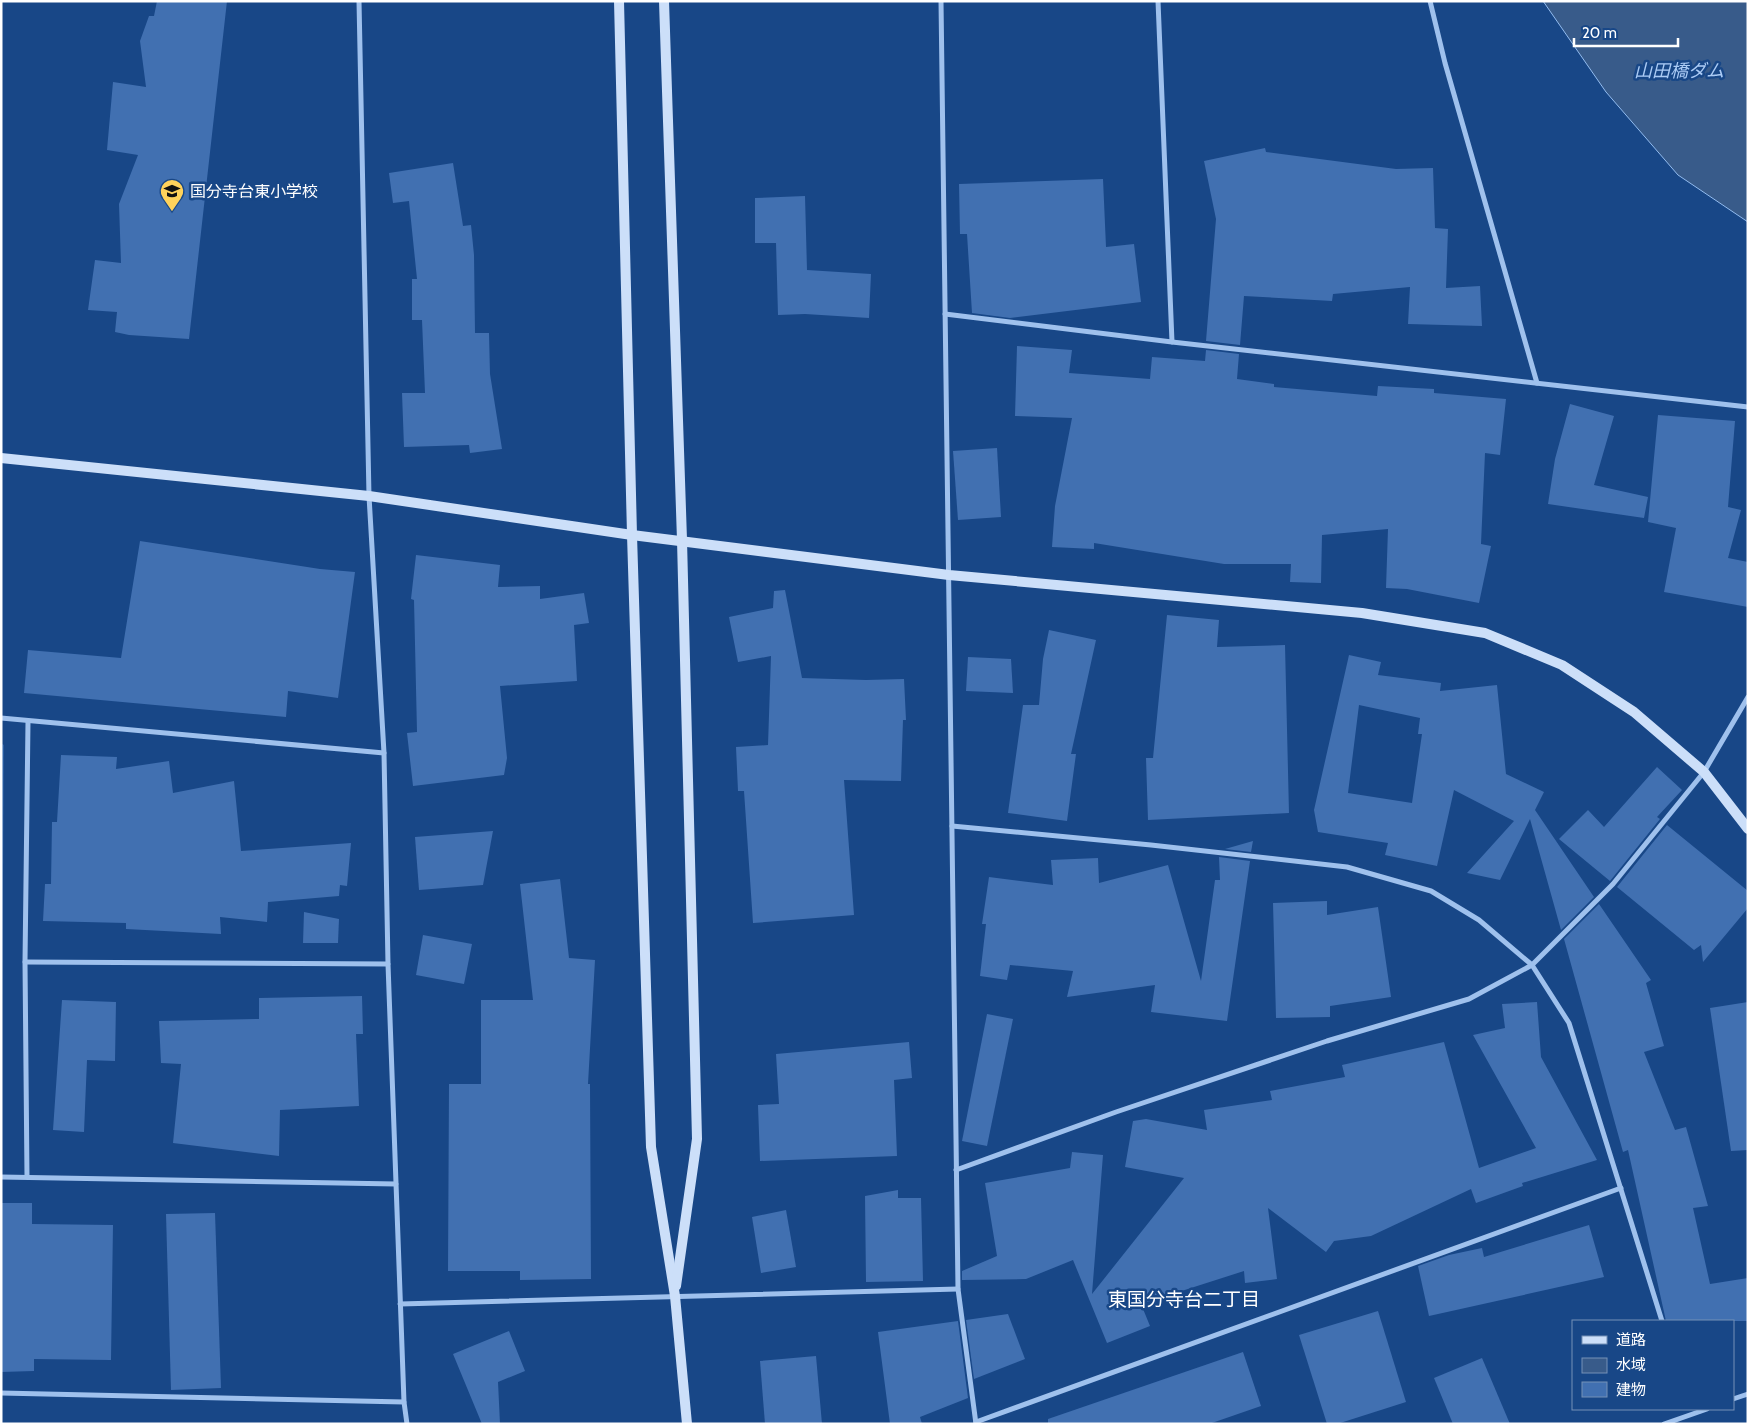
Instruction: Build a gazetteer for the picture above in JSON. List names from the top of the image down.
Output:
{
  "districts": ["東国分寺台二丁目"],
  "water": ["山田橋ダム"],
  "places": {
    "school or university": ["国分寺台東小学校"]
  },
  "legend": ["道路", "水域", "建物"],
  "scale_bar": "20 m"
}
